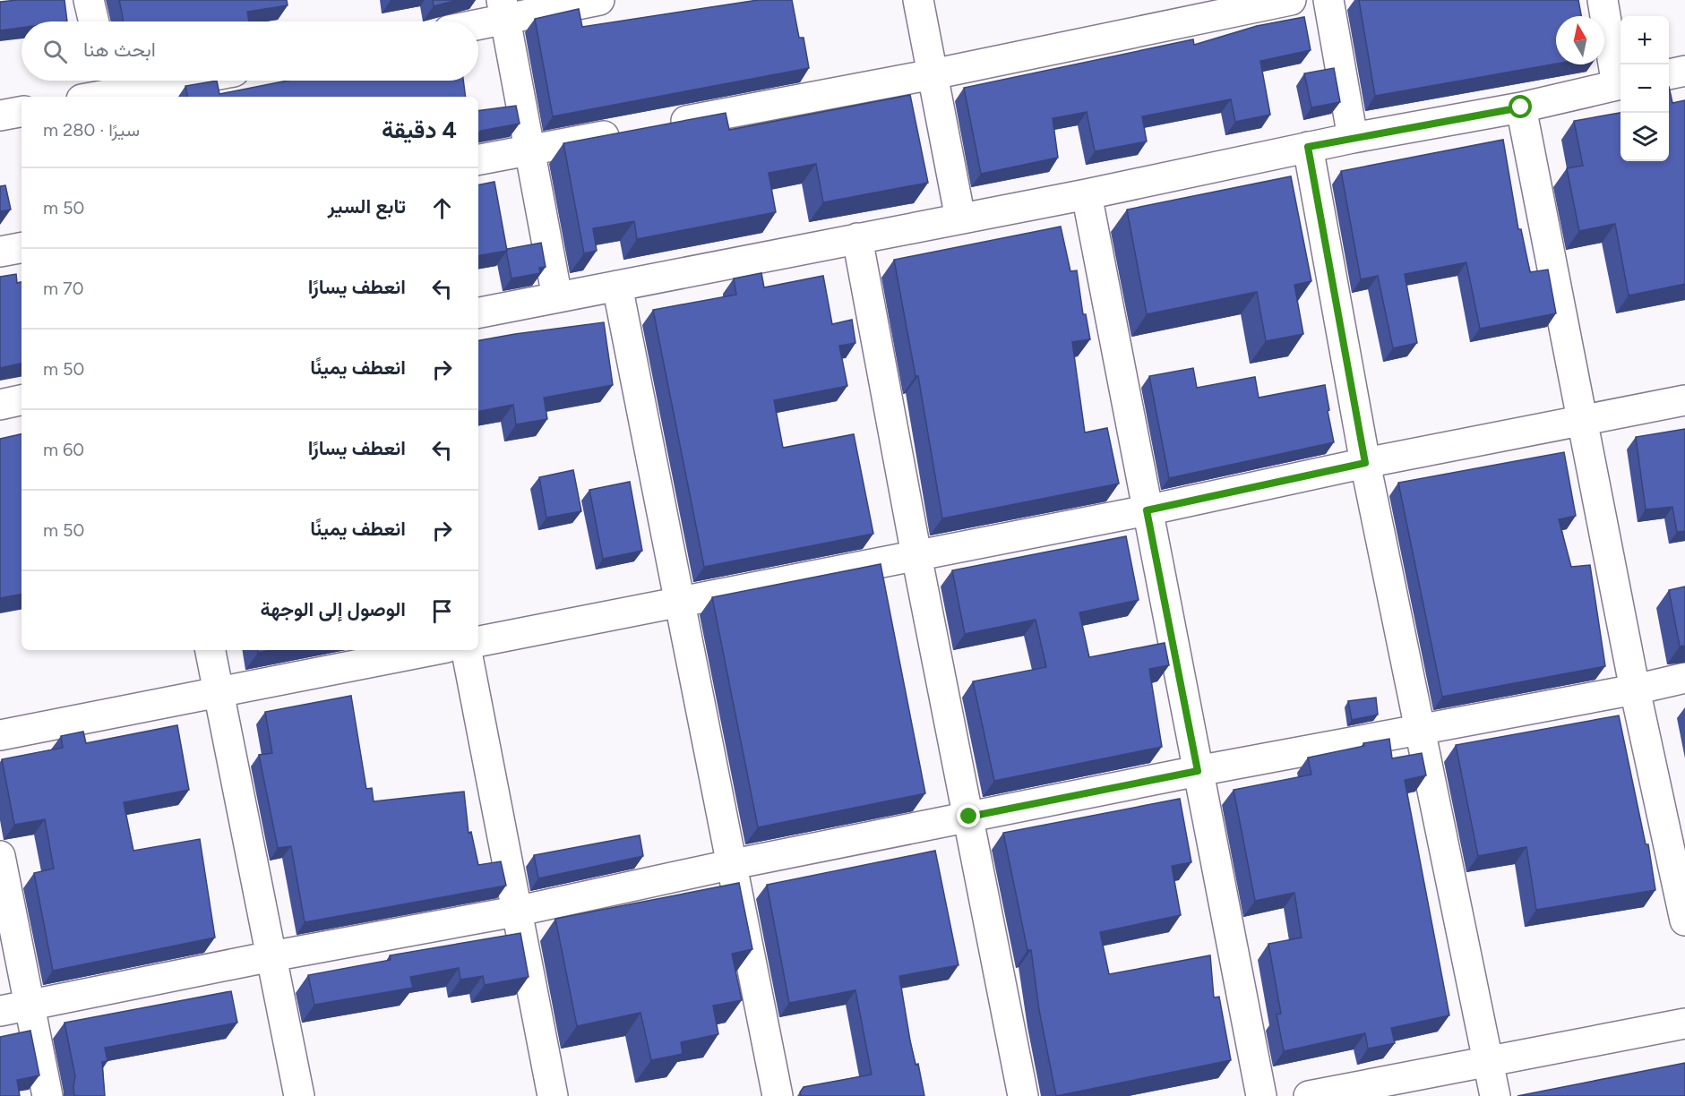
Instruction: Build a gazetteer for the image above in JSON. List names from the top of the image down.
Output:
{
  "north": "top",
  "page": {
    "map_buttons": ["+", "−"],
    "search": "ابحث هنا",
    "heading": ["4 دقيقة", "سيرًا · 280 m"],
    "list": [
      ["تابع السير", "50 m"],
      ["انعطف يسارًا", "70 m"],
      ["انعطف يمينًا", "50 m"],
      ["انعطف يسارًا", "60 m"],
      ["انعطف يمينًا", "50 m"],
      "الوصول إلى الوجهة"
    ]
  }
}
